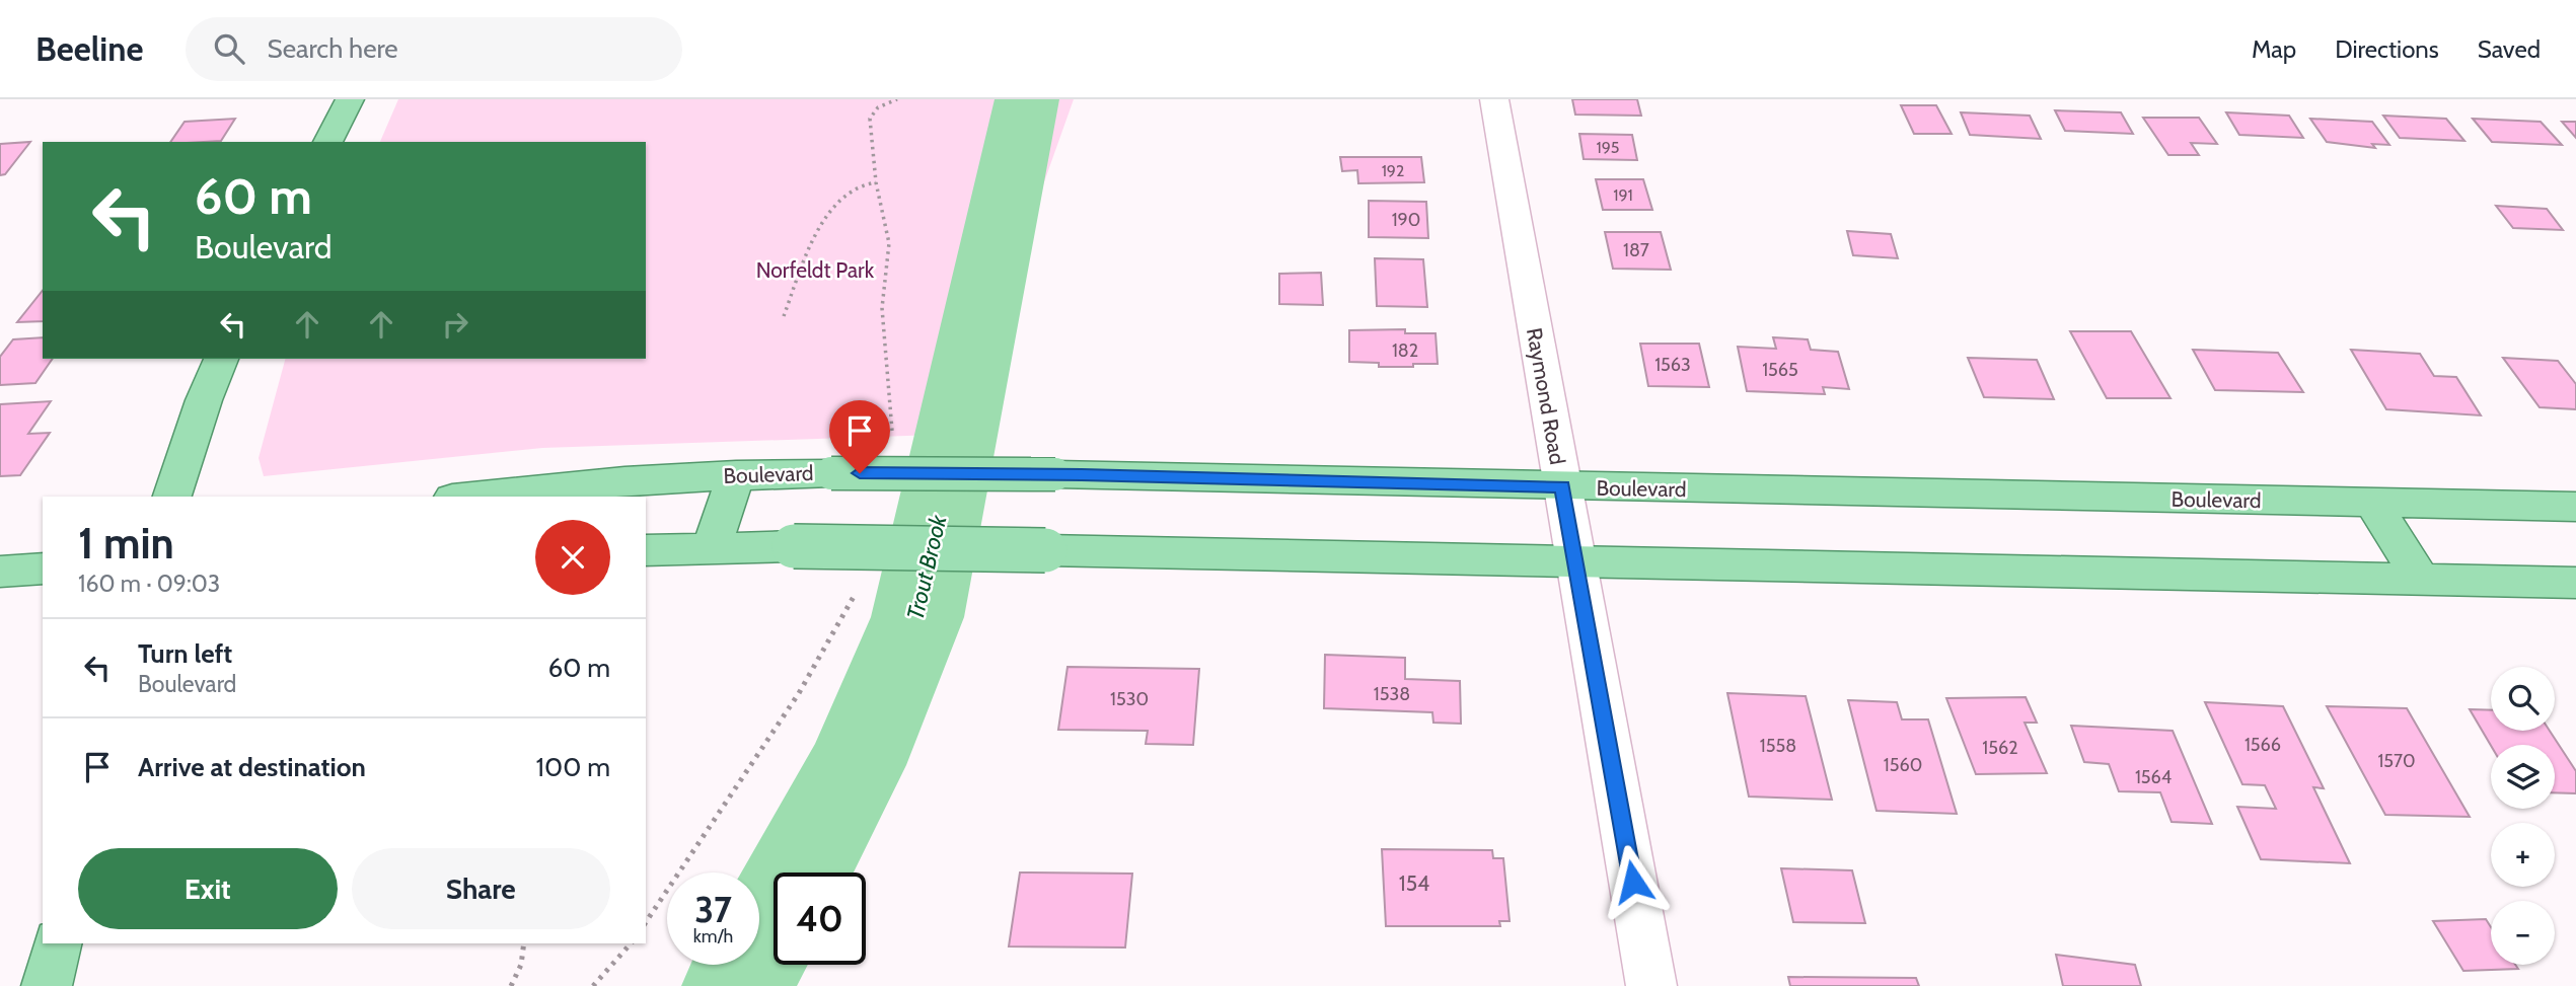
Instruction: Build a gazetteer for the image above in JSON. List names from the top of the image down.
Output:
{
  "streets": {
    "main road": ["Boulevard"],
    "street": ["Raymond Road"]
  },
  "crossings": [
    ["Raymond Road", "Boulevard"]
  ],
  "water": ["Trout Brook"],
  "parks": ["Norfeldt Park"],
  "house_numbers": [
    "195",
    "192",
    "191",
    "190",
    "187",
    "182",
    "1563",
    "1565",
    "1538",
    "1530",
    "1566",
    "1558",
    "1562",
    "1570",
    "1560",
    "1564",
    "154"
  ],
  "page": {
    "header": "Beeline",
    "search": "Search here",
    "nav": ["Map", "Directions", "Saved"],
    "turn": ["60 m", "Boulevard"],
    "heading": ["1 min", "160 m · 09:03"],
    "list": [
      {
        "name": "Turn left",
        "note": "Boulevard",
        "value": "60 m"
      },
      {
        "name": "Arrive at destination",
        "value": "100 m"
      }
    ],
    "map_buttons": ["+", "−"],
    "buttons": ["Exit", "Share"],
    "speed": "37 km/h",
    "limit": "40"
  }
}
